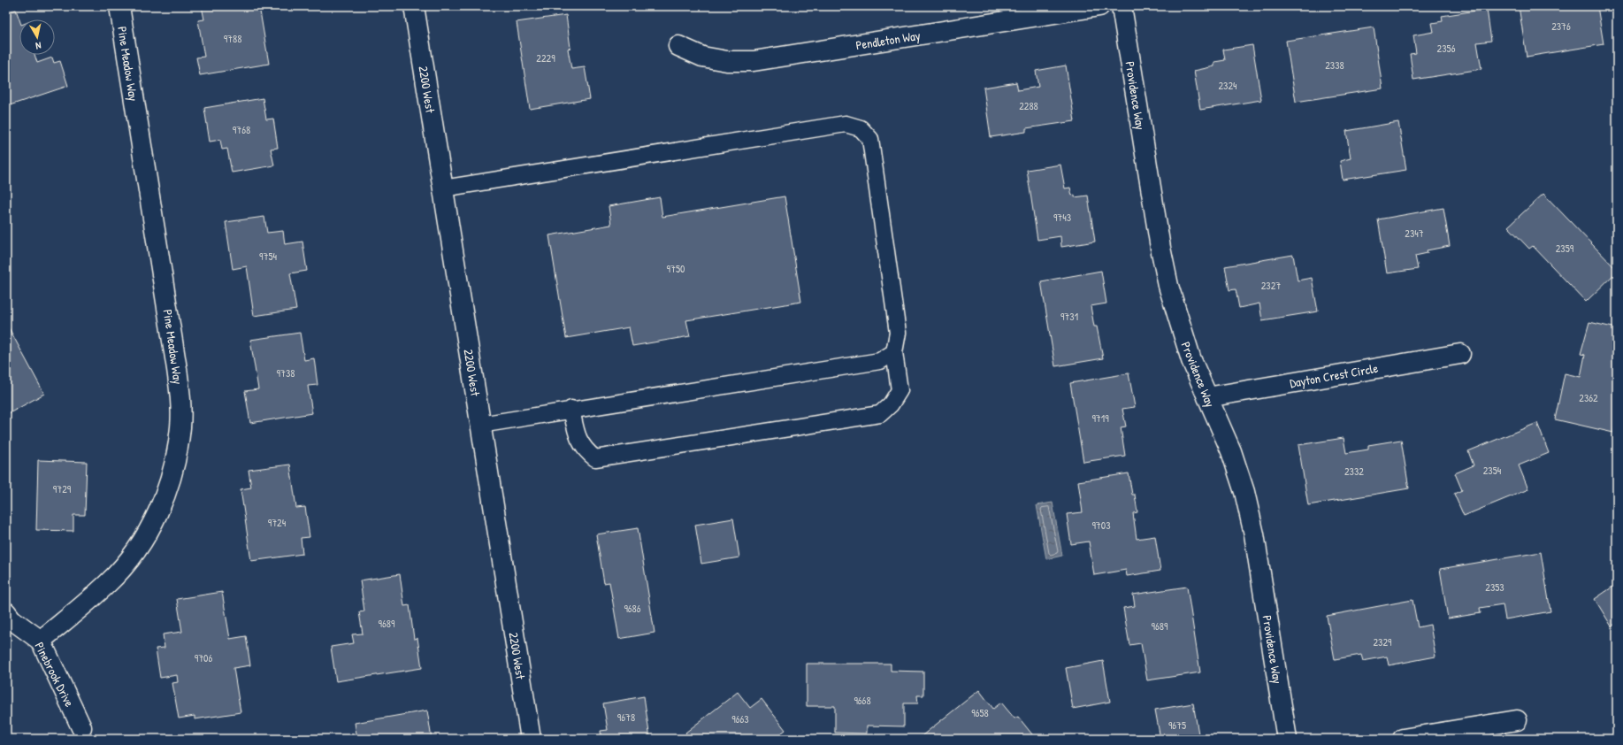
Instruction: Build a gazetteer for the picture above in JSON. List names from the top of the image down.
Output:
{
  "streets": {
    "street": [
      "Pendleton Way",
      "Pine Meadow Way",
      "2200 West",
      "Providence Way",
      "Dayton Crest Circle",
      "Pinebrook Drive"
    ]
  },
  "crossings": [
    ["Pine Meadow Way", "Pinebrook Drive"],
    ["Providence Way", "Dayton Crest Circle"]
  ],
  "house_numbers": [
    "2376",
    "9788",
    "2356",
    "2229",
    "2338",
    "2324",
    "2288",
    "9768",
    "9743",
    "2347",
    "2359",
    "9754",
    "9750",
    "2327",
    "9731",
    "9738",
    "2362",
    "9719",
    "2354",
    "2332",
    "9729",
    "9724",
    "9703",
    "2353",
    "9686",
    "9689",
    "9689",
    "2329",
    "9706",
    "9668",
    "9658",
    "9678",
    "9663",
    "9675"
  ],
  "north": "bottom"
}
